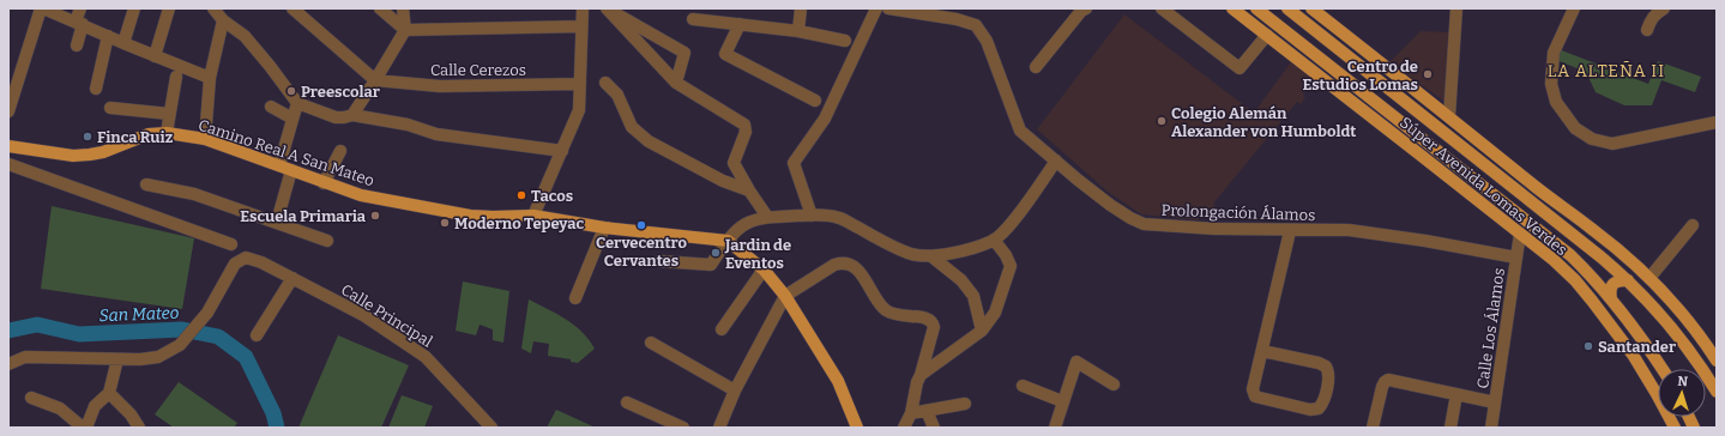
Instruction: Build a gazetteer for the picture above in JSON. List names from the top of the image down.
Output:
{
  "streets": {
    "main road": ["Camino Real A San Mateo", "Súper Avenida Lomas Verdes"],
    "street": [
      "Calle Cerezos",
      "Prolongación Álamos",
      "Calle Principal",
      "Calle Los Álamos"
    ]
  },
  "crossings": [
    ["Súper Avenida Lomas Verdes", "Calle Los Álamos"],
    ["Prolongación Álamos", "Calle Los Álamos"]
  ],
  "districts": ["LA ALTEÑA II"],
  "water": ["San Mateo"],
  "places": [
    "Centro de Estudios Lomas",
    "Preescolar",
    "Colegio Alemán Alexander von Humboldt",
    "Finca Ruiz",
    "Tacos",
    "Escuela Primaria",
    "Moderno Tepeyac",
    "Cervecentro Cervantes",
    "Jardin de Eventos",
    "Santander"
  ],
  "north": "top"
}
